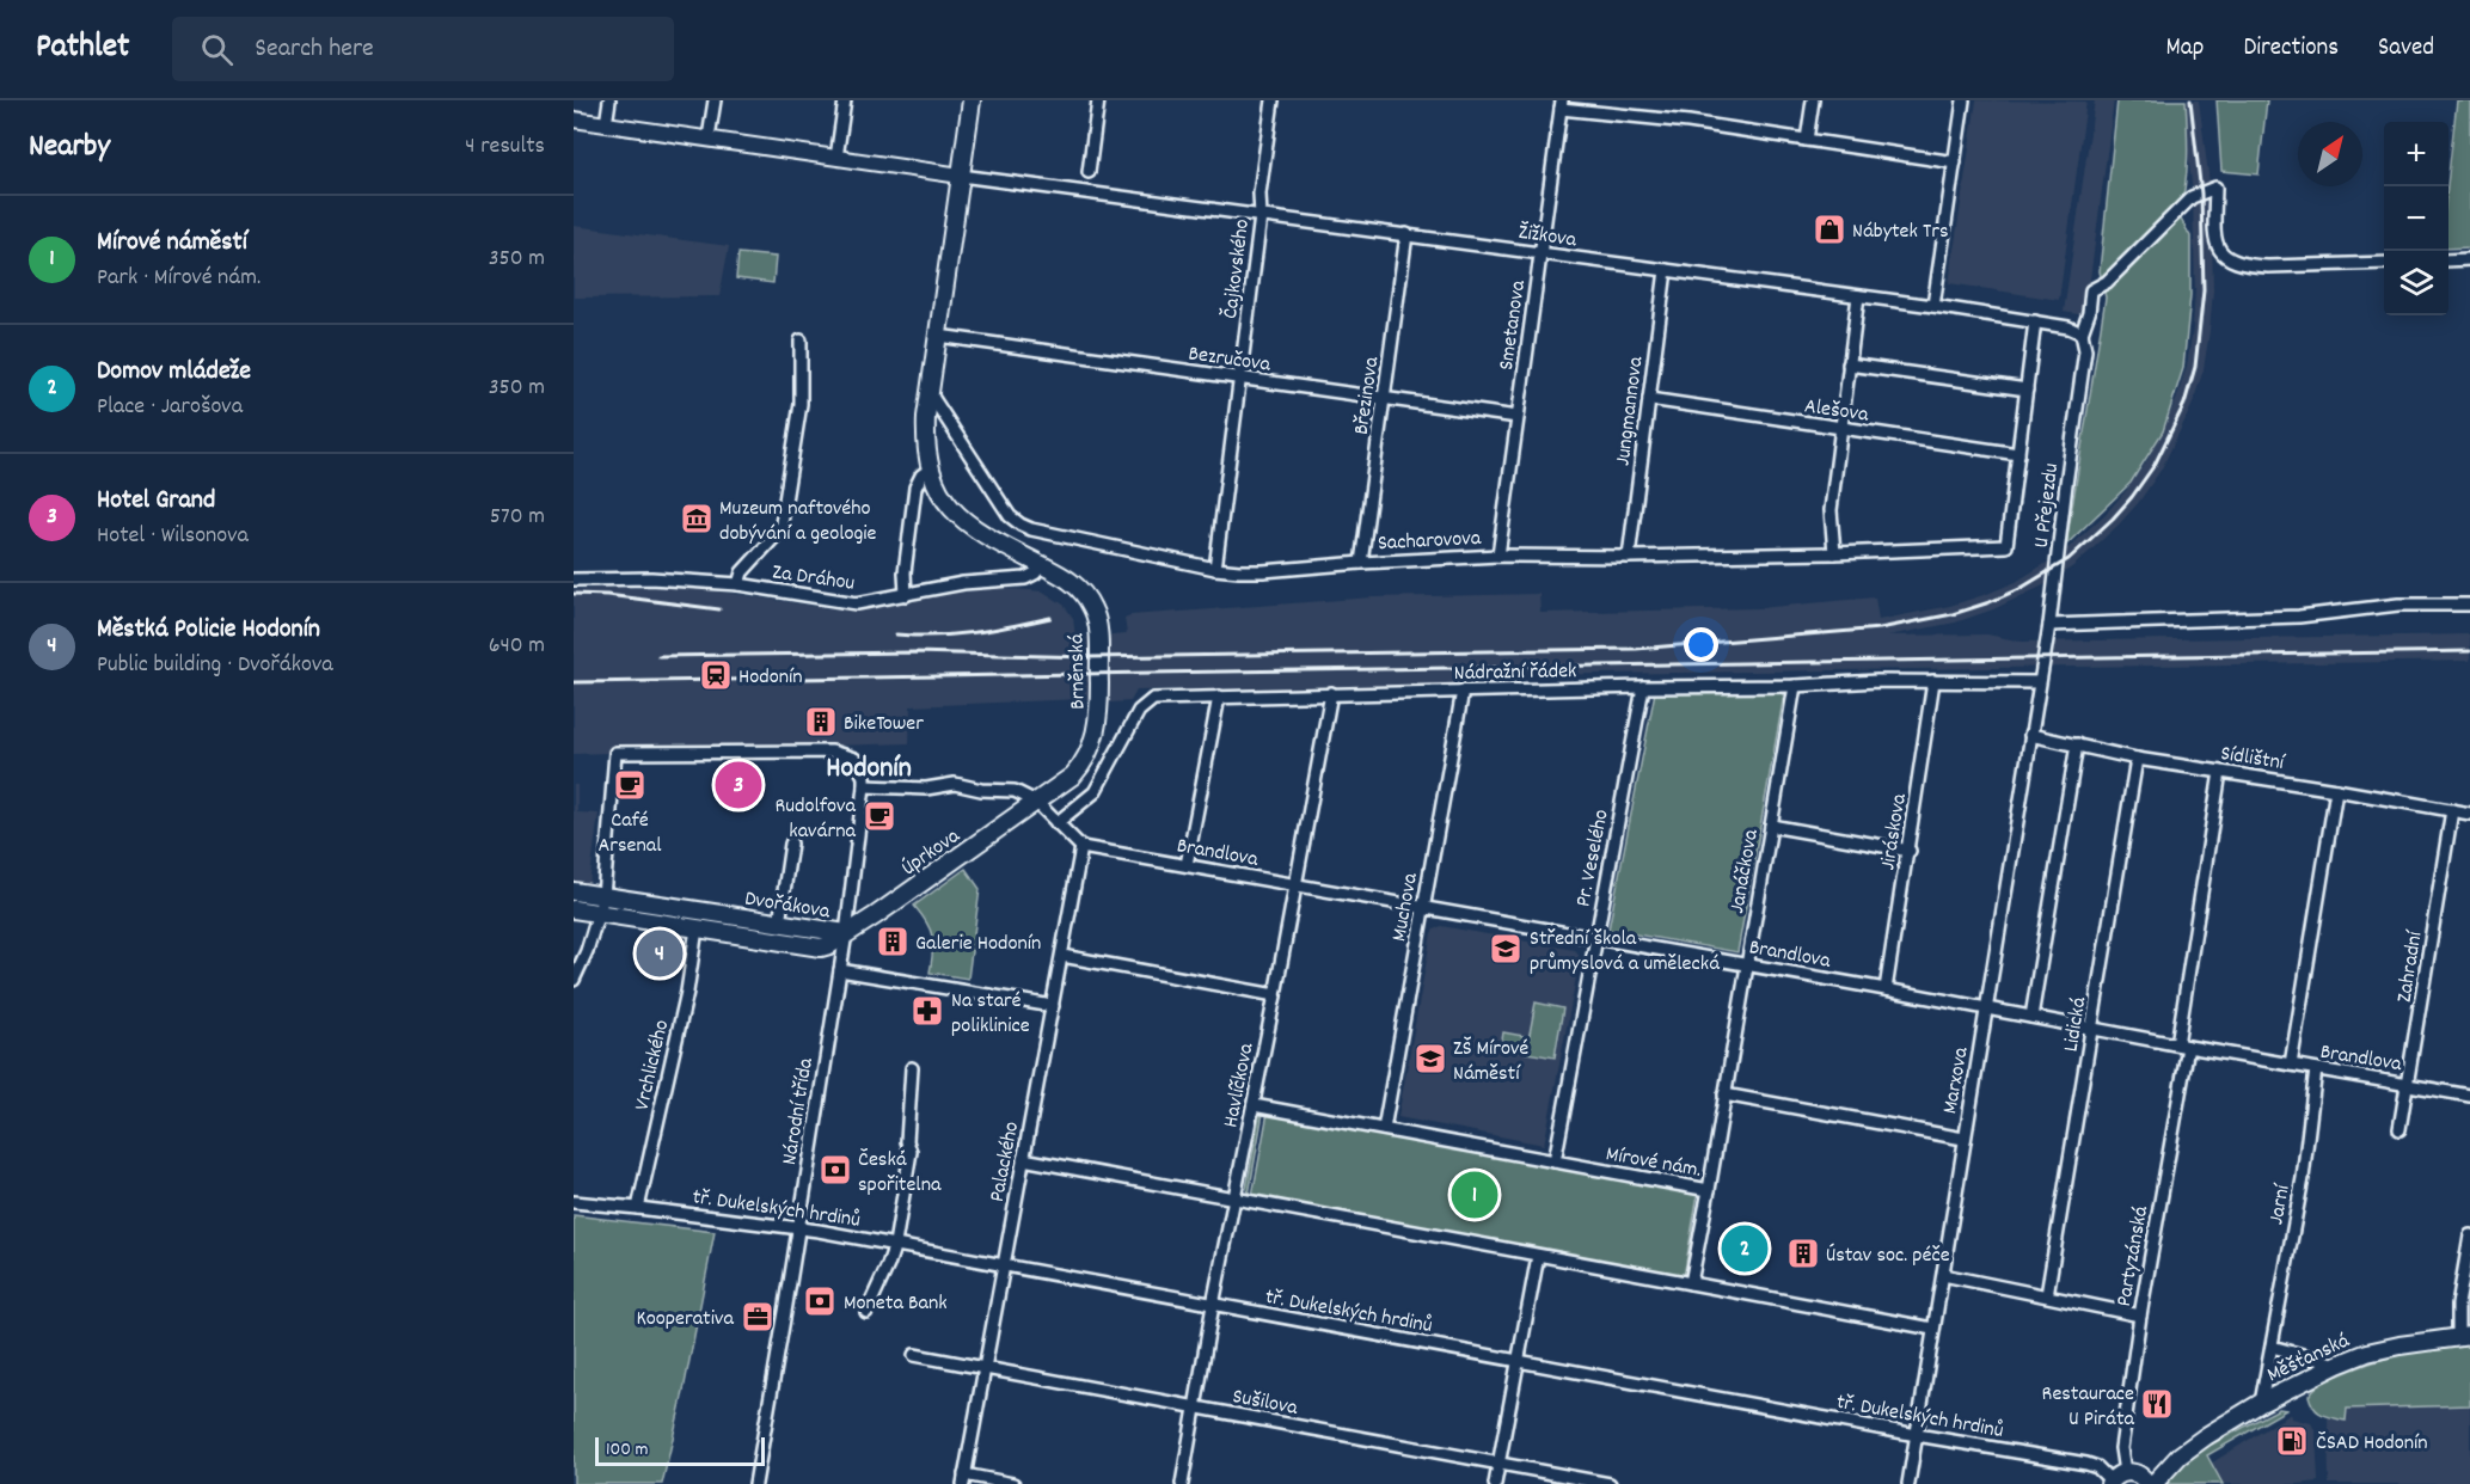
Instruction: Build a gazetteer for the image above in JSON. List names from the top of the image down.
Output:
{
  "streets": {
    "main road": [
      "Brněnská",
      "Úprkova",
      "Dvořákova",
      "Měšťanská"
    ],
    "street": [
      "Žižkova",
      "Čajkovského",
      "Smetanova",
      "Bezručova",
      "Březinova",
      "Alešova",
      "Jungmannova",
      "U Přejezdu",
      "Sacharovova",
      "Za Dráhou",
      "Nádražní řádek",
      "Sídlištní",
      "Jiráskova",
      "Brandlova",
      "Pr. Veselého",
      "Janáčkova",
      "Muchova",
      "Zahradní",
      "Lidická",
      "Vrchlického",
      "Marxova",
      "Havlíčkova",
      "Národní třída",
      "Mírové nám.",
      "Palackého",
      "Jarní",
      "tř. Dukelských hrdinů",
      "Partyzánská",
      "Sušilova"
    ]
  },
  "crossings": [
    ["Žižkova", "Čajkovského"],
    ["Žižkova", "Smetanova"],
    ["Žižkova", "Březinova"],
    ["Žižkova", "Jungmannova"],
    ["Žižkova", "U Přejezdu"],
    ["Žižkova", "Brněnská"],
    ["Čajkovského", "Bezručova"],
    ["Čajkovského", "Sacharovova"],
    ["Smetanova", "Bezručova"],
    ["Smetanova", "Sacharovova"],
    ["Bezručova", "Březinova"],
    ["Bezručova", "Brněnská"],
    ["Březinova", "Sacharovova"],
    ["Alešova", "Jungmannova"],
    ["Alešova", "Sacharovova"],
    ["Jungmannova", "Sacharovova"],
    ["U Přejezdu", "Nádražní řádek"],
    ["U Přejezdu", "Marxova"],
    ["Sacharovova", "Brněnská"],
    ["Za Dráhou", "Brněnská"],
    ["Nádražní řádek", "Jiráskova"],
    ["Nádražní řádek", "Pr. Veselého"],
    ["Nádražní řádek", "Janáčkova"],
    ["Nádražní řádek", "Muchova"],
    ["Nádražní řádek", "Marxova"],
    ["Nádražní řádek", "Havlíčkova"],
    ["Brněnská", "Úprkova"],
    ["Sídlištní", "Zahradní"],
    ["Sídlištní", "Lidická"],
    ["Sídlištní", "Marxova"],
    ["Sídlištní", "Partyzánská"],
    ["Jiráskova", "Brandlova"],
    ["Úprkova", "Dvořákova"],
    ["Úprkova", "Národní třída"],
    ["Brandlova", "Pr. Veselého"],
    ["Brandlova", "Janáčkova"],
    ["Brandlova", "Muchova"],
    ["Brandlova", "Zahradní"],
    ["Brandlova", "Lidická"],
    ["Brandlova", "Marxova"],
    ["Brandlova", "Havlíčkova"],
    ["Brandlova", "Palackého"],
    ["Brandlova", "Jarní"],
    ["Brandlova", "Partyzánská"],
    ["Pr. Veselého", "Mírové nám."],
    ["Janáčkova", "Mírové nám."],
    ["Dvořákova", "Vrchlického"],
    ["Dvořákova", "Národní třída"],
    ["Muchova", "Mírové nám."],
    ["Vrchlického", "tř. Dukelských hrdinů"],
    ["Marxova", "tř. Dukelských hrdinů"],
    ["Havlíčkova", "Mírové nám."],
    ["Havlíčkova", "tř. Dukelských hrdinů"],
    ["Havlíčkova", "Sušilova"],
    ["Národní třída", "tř. Dukelských hrdinů"],
    ["Palackého", "tř. Dukelských hrdinů"],
    ["Palackého", "Sušilova"],
    ["Jarní", "Měšťanská"],
    ["tř. Dukelských hrdinů", "Partyzánská"],
    ["tř. Dukelských hrdinů", "Měšťanská"],
    ["Partyzánská", "Měšťanská"]
  ],
  "districts": ["Hodonín"],
  "places": {
    "shop": ["Nábytek Trs"],
    "museum": ["Muzeum naftového dobývání a geologie"],
    "station": ["Hodonín"],
    "building": ["BikeTower", "Galerie Hodonín", "Ústav soc. péče"],
    "cafe": ["Café Arsenal", "Rudolfova kavárna"],
    "school or university": ["Střední škola průmyslová a umělecká", "ZŠ Mírové Náměstí"],
    "pharmacy": ["Na staré poliklinice"],
    "bank": ["Česká spořitelna", "Moneta Bank"],
    "office": ["Kooperativa"],
    "restaurant": ["Restaurace U Piráta"],
    "fuel station": ["ČSAD Hodonín"]
  },
  "scale_bar": "100 m",
  "north": "top right",
  "page": {
    "header": "Pathlet",
    "search": "Search here",
    "nav": ["Map", "Directions", "Saved"],
    "heading": ["Nearby", "4 results"],
    "map_buttons": ["+", "−"],
    "list": [
      {
        "mark": "1",
        "name": "Mírové náměstí",
        "note": "Park · Mírové nám.",
        "value": "350 m"
      },
      {
        "mark": "2",
        "name": "Domov mládeže",
        "note": "Place · Jarošova",
        "value": "350 m"
      },
      {
        "mark": "3",
        "name": "Hotel Grand",
        "note": "Hotel · Wilsonova",
        "value": "570 m"
      },
      {
        "mark": "4",
        "name": "Městká Policie Hodonín",
        "note": "Public building · Dvořákova",
        "value": "640 m"
      }
    ],
    "pins": [
      "3",
      "4",
      "1",
      "2"
    ],
    "scale": "100 m"
  }
}
